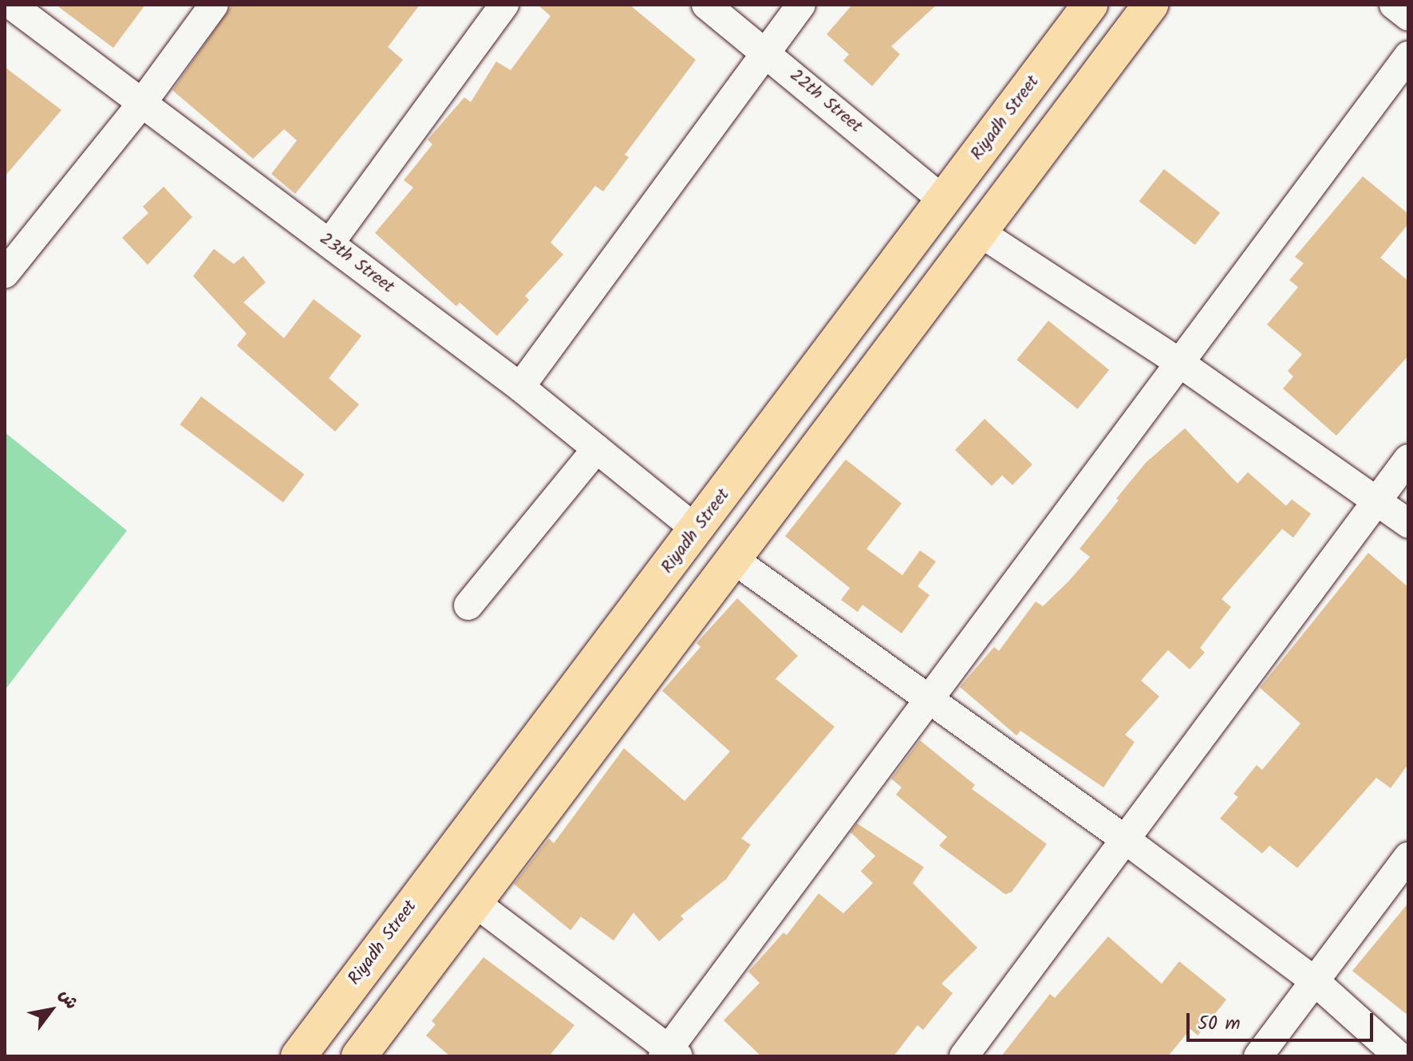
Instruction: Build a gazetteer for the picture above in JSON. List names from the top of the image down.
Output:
{
  "streets": {
    "main road": ["Riyadh Street"],
    "street": ["22th Street", "23th Street"]
  },
  "crossings": [
    ["22th Street", "Riyadh Street"],
    ["Riyadh Street", "23th Street"]
  ],
  "scale_bar": "50 m",
  "north": "top right"
}
